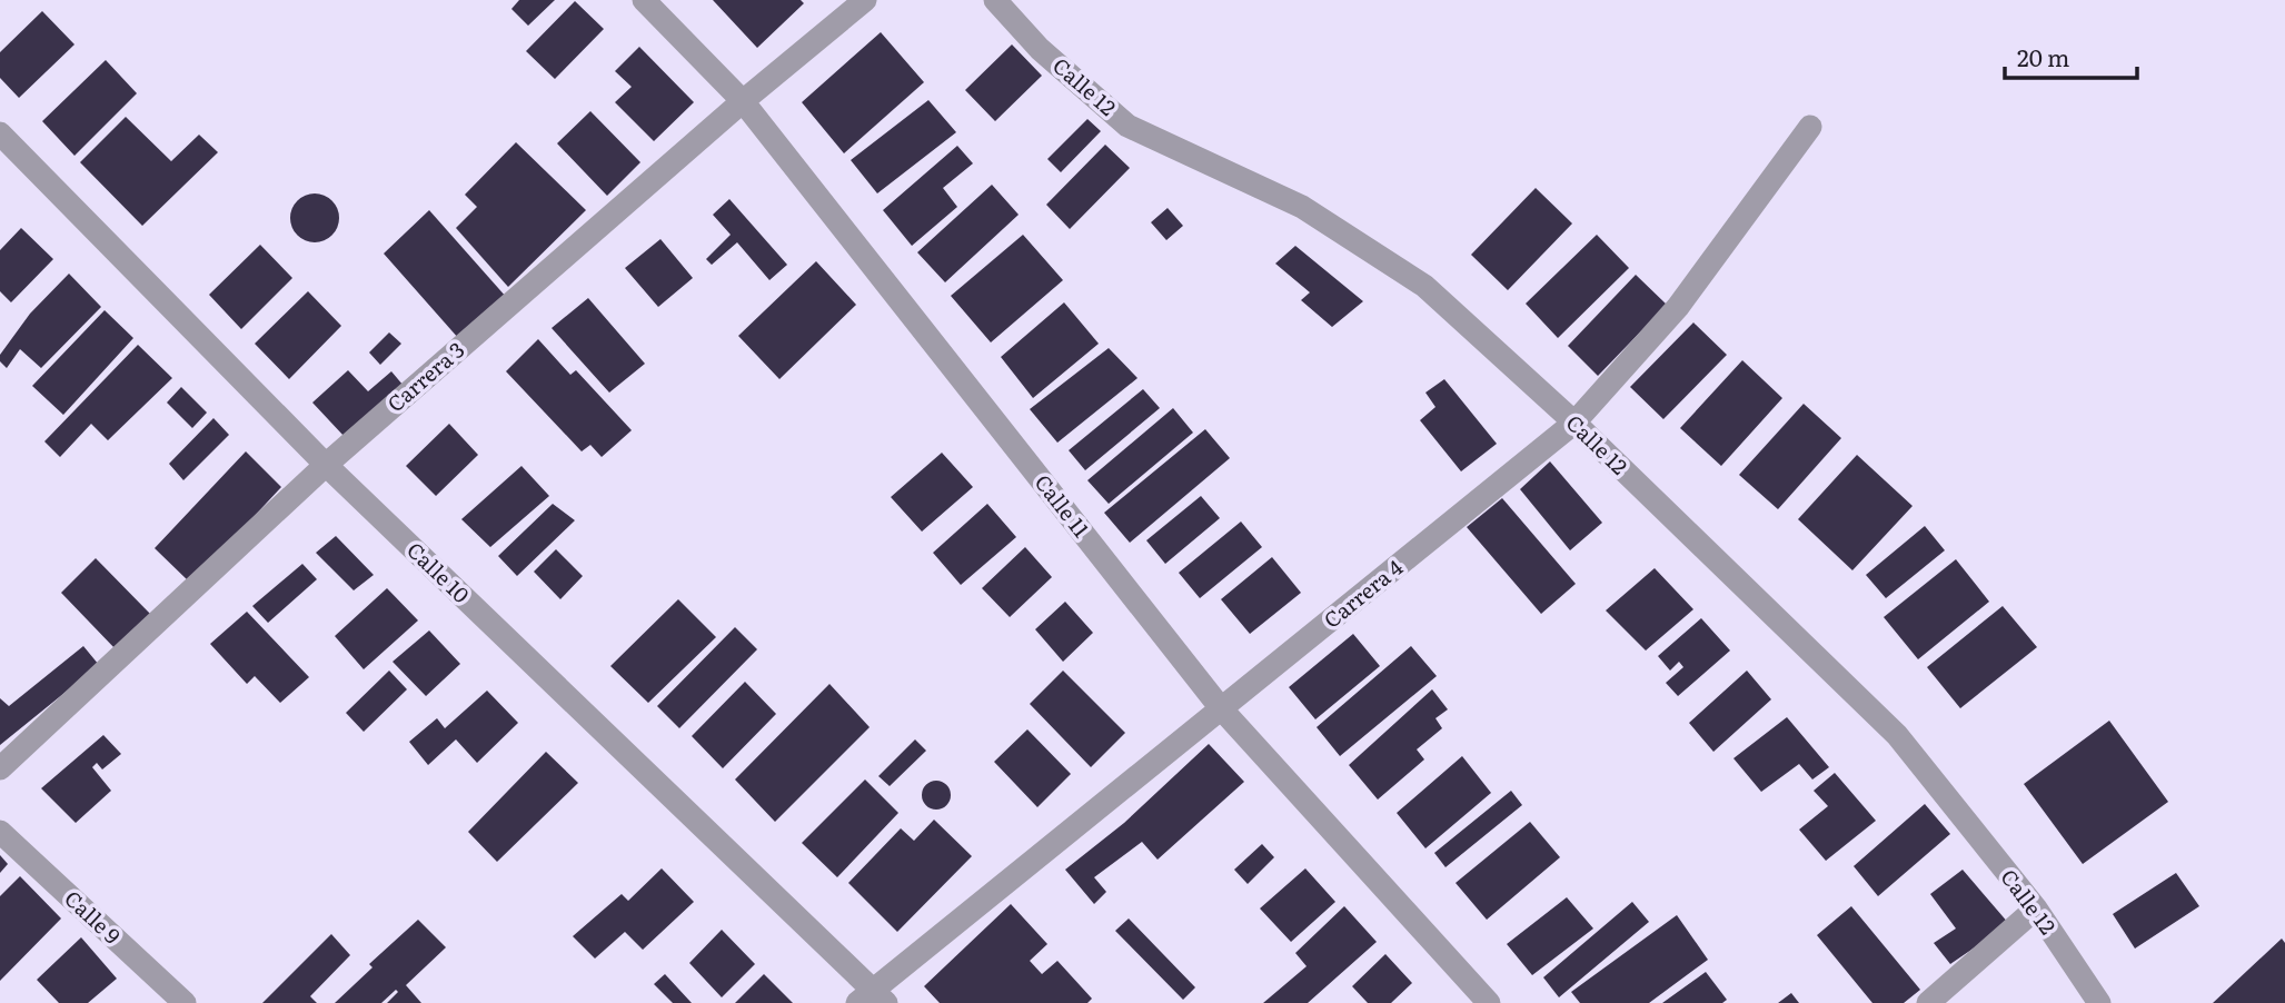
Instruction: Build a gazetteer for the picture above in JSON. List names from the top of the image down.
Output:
{
  "streets": {
    "street": [
      "Calle 12",
      "Carrera 3",
      "Calle 11",
      "Calle 10",
      "Carrera 4",
      "Calle 9"
    ]
  },
  "crossings": [
    ["Calle 12", "Carrera 4"],
    ["Carrera 3", "Calle 11"],
    ["Carrera 3", "Calle 10"],
    ["Calle 11", "Carrera 4"],
    ["Calle 10", "Carrera 4"]
  ],
  "scale_bar": "20 m"
}
